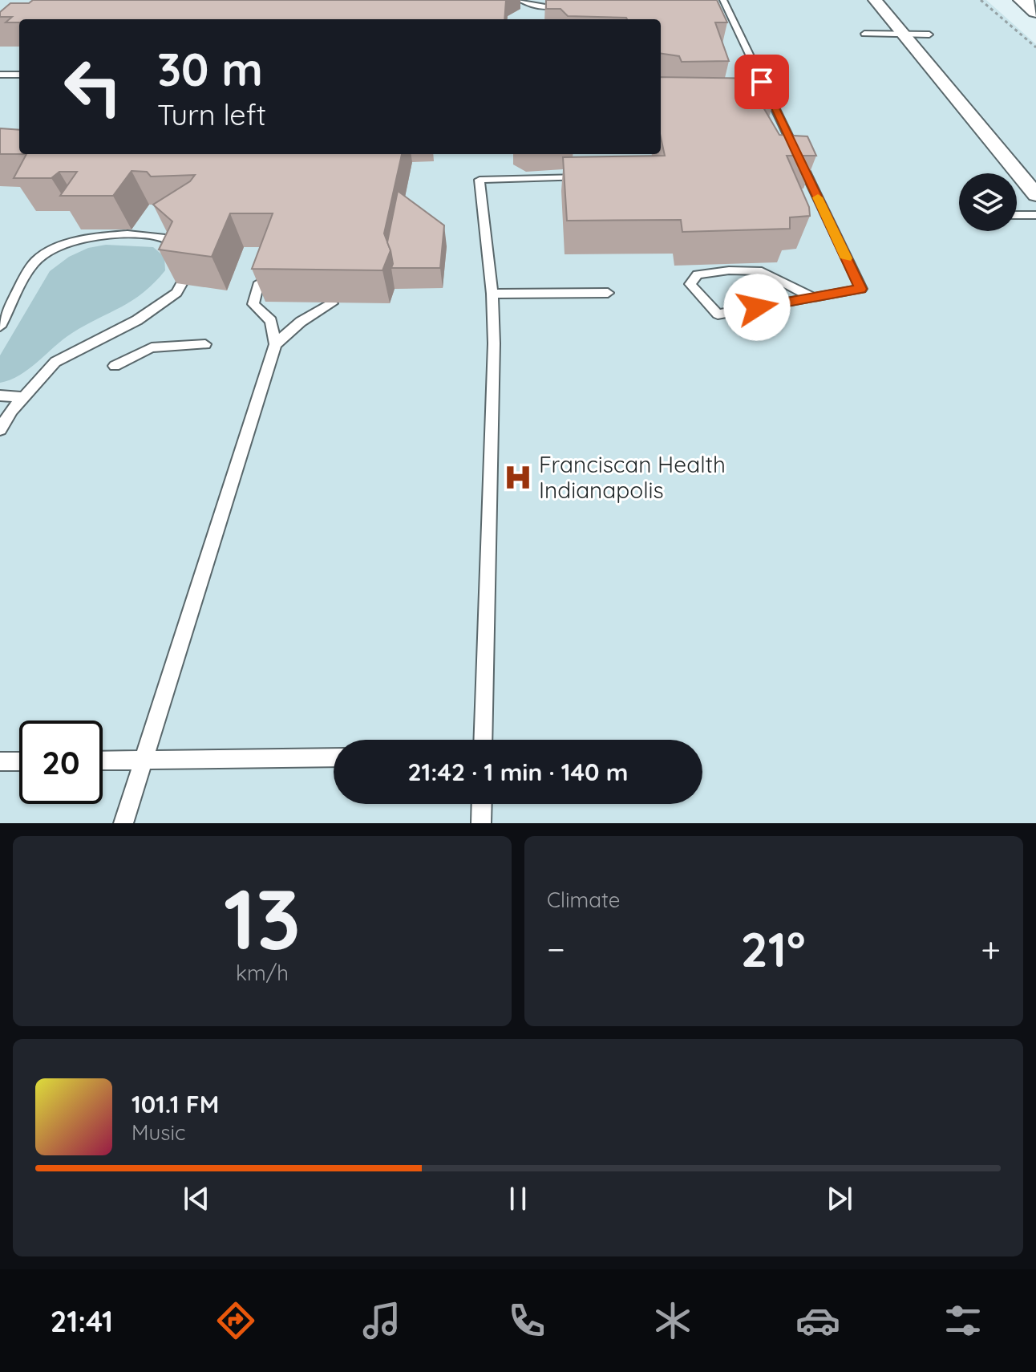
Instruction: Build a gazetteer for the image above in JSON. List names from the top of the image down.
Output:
{
  "places": {
    "hospital": ["Franciscan Health Indianapolis"]
  },
  "page": {
    "turn": ["30 m", "Turn left"],
    "limit": "20",
    "trip": "21:42 · 1 min · 140 m",
    "tile": [
      ["13", "km/h"],
      "Climate"
    ],
    "heat": ["−", "21°", "+"],
    "song": ["101.1 FM", "Music"],
    "tabs": "21:41"
  }
}
